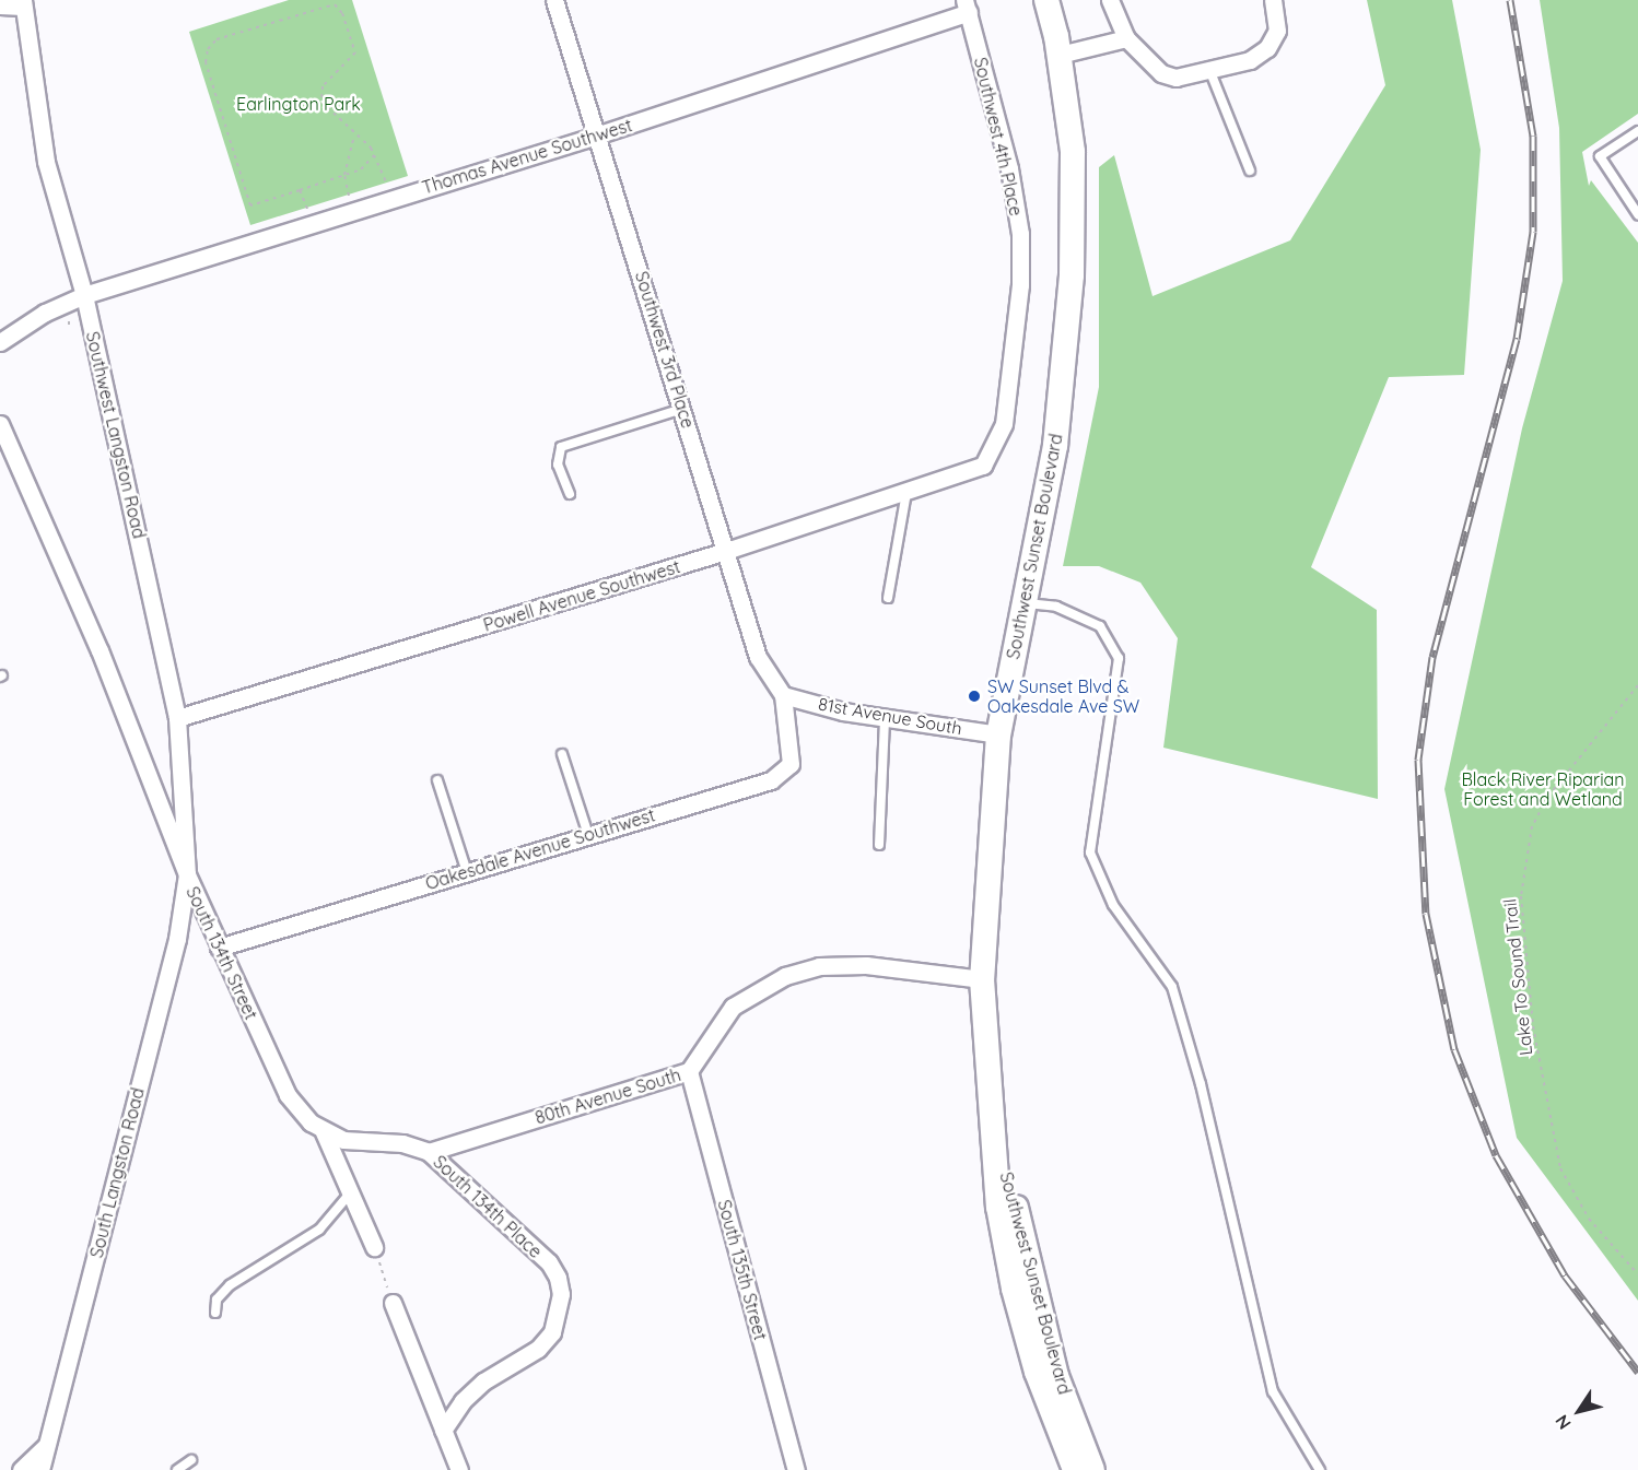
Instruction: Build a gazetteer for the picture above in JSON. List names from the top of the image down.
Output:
{
  "streets": {
    "main road": ["Southwest Sunset Boulevard"],
    "street": [
      "Southwest 4th Place",
      "Thomas Avenue Southwest",
      "Southwest 3rd Place",
      "Southwest Langston Road",
      "Powell Avenue Southwest",
      "81st Avenue South",
      "Oakesdale Avenue Southwest",
      "South 134th Street",
      "80th Avenue South",
      "South Langston Road",
      "South 134th Place",
      "South 135th Street"
    ],
    "path": ["Lake To Sound Trail"]
  },
  "crossings": [
    ["Southwest 4th Place", "Thomas Avenue Southwest"],
    ["Southwest 4th Place", "Powell Avenue Southwest"],
    ["Thomas Avenue Southwest", "Southwest 3rd Place"],
    ["Thomas Avenue Southwest", "Southwest Langston Road"],
    ["Southwest 3rd Place", "Powell Avenue Southwest"],
    ["Southwest 3rd Place", "81st Avenue South"],
    ["Southwest 3rd Place", "Oakesdale Avenue Southwest"],
    ["Southwest Langston Road", "Powell Avenue Southwest"],
    ["Southwest Langston Road", "South 134th Street"],
    ["Southwest Langston Road", "South Langston Road"],
    ["Southwest Sunset Boulevard", "81st Avenue South"],
    ["Southwest Sunset Boulevard", "80th Avenue South"],
    ["81st Avenue South", "Oakesdale Avenue Southwest"],
    ["Oakesdale Avenue Southwest", "South 134th Street"],
    ["South 134th Street", "South Langston Road"],
    ["South 134th Street", "South 134th Place"],
    ["80th Avenue South", "South 134th Place"],
    ["80th Avenue South", "South 135th Street"]
  ],
  "parks": ["Earlington Park", "Black River Riparian Forest and Wetland"],
  "places": ["SW Sunset Blvd & Oakesdale Ave SW"],
  "north": "bottom left"
}
